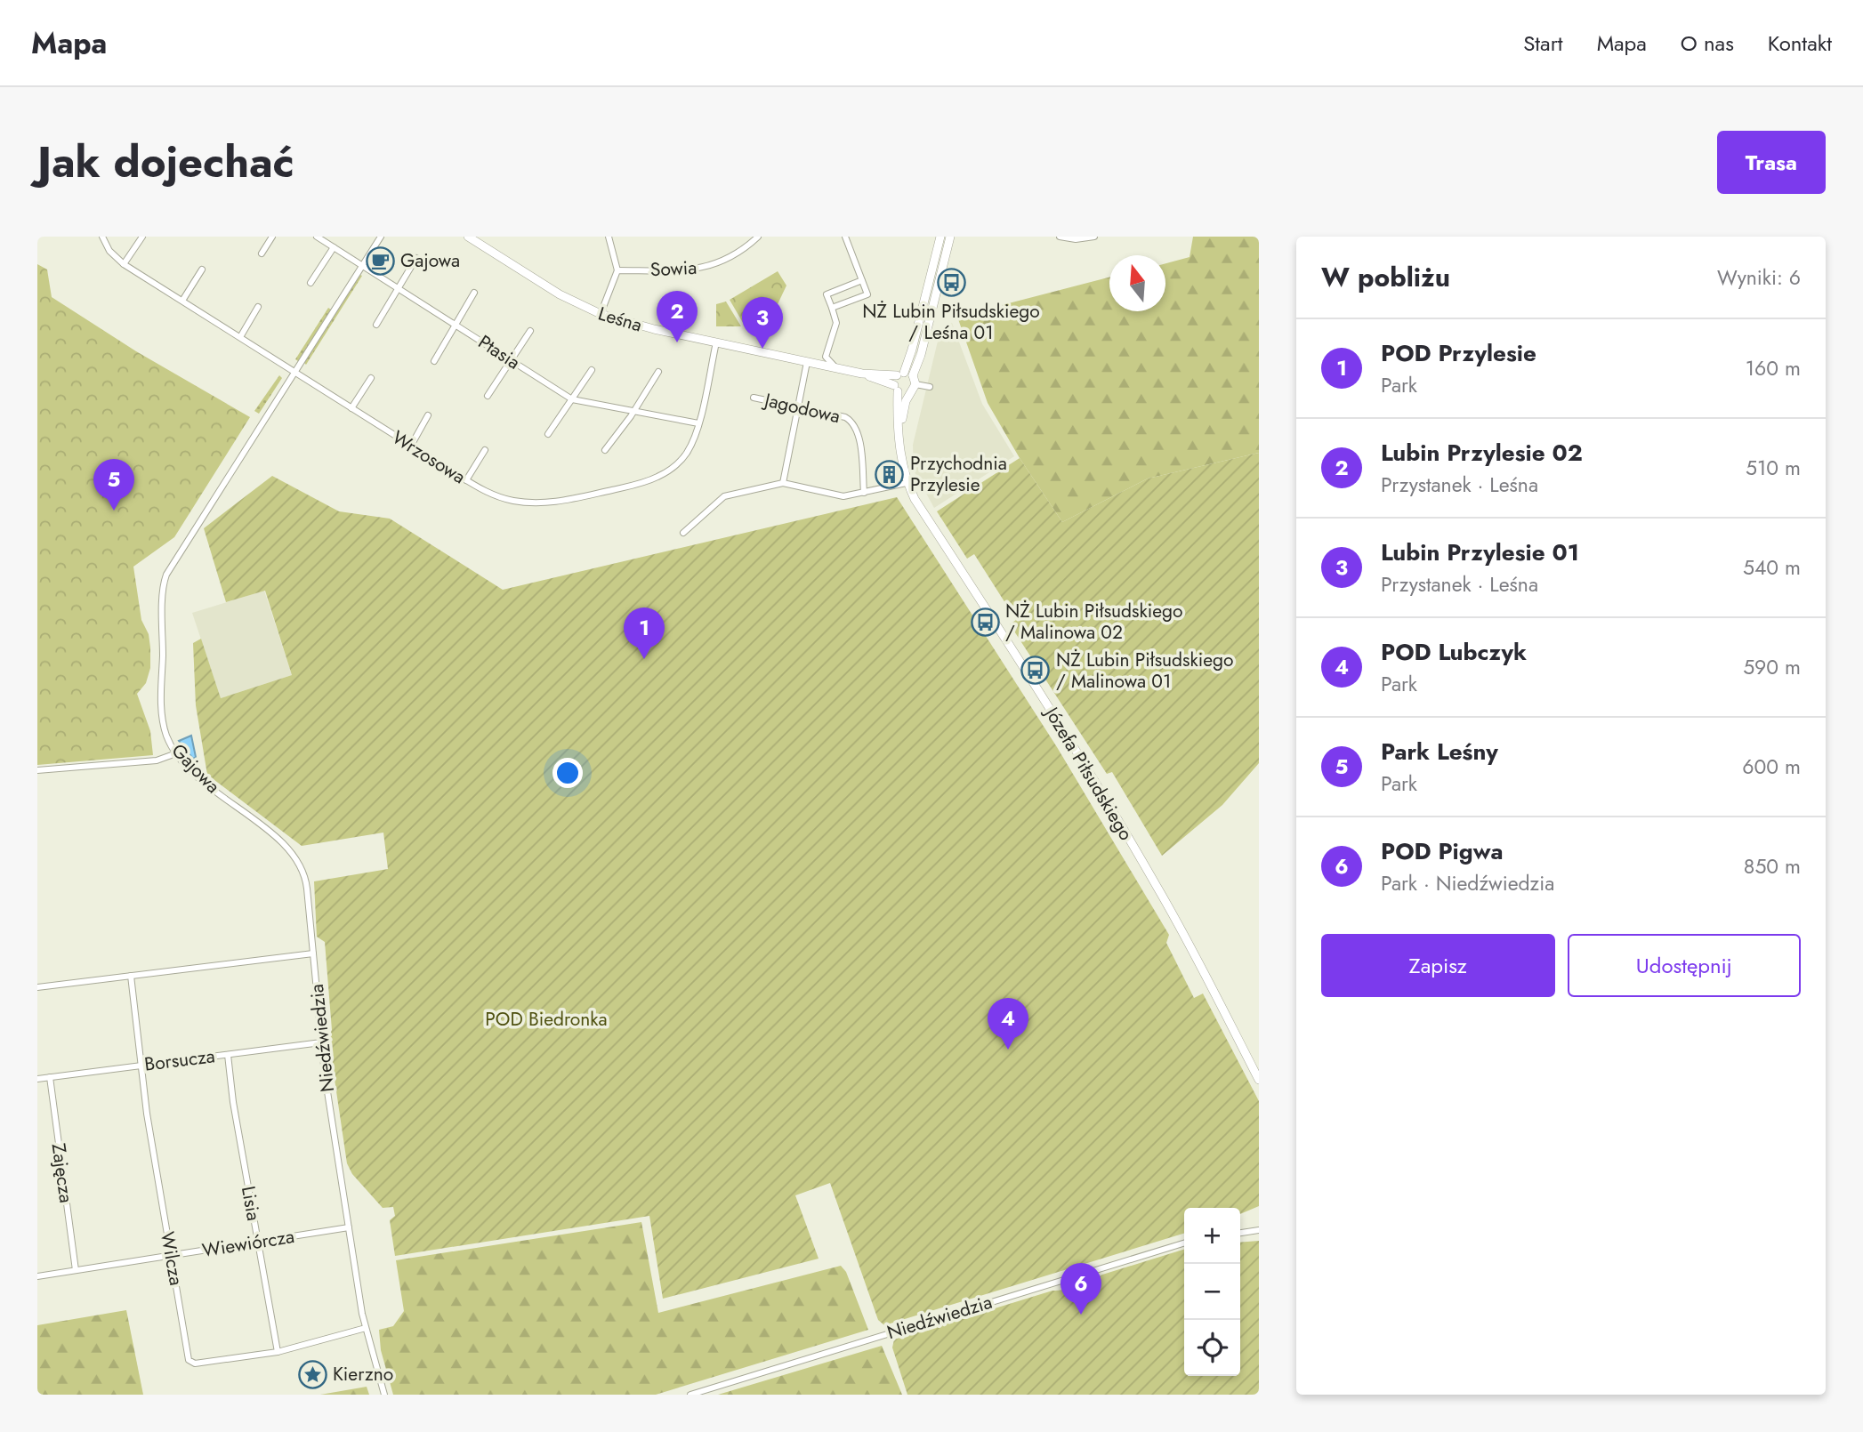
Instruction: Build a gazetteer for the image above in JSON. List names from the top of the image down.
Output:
{
  "streets": {
    "street": [
      "Sowia",
      "Leśna",
      "Ptasia",
      "Jagodowa",
      "Wrzosowa",
      "Gajowa",
      "Józefa Piłsudskiego",
      "Niedźwiedzia",
      "Borsucza",
      "Zajęcza",
      "Lisia",
      "Wiewiórcza",
      "Wilcza"
    ]
  },
  "crossings": [
    ["Leśna", "Wrzosowa"],
    ["Leśna", "Józefa Piłsudskiego"],
    ["Ptasia", "Wrzosowa"],
    ["Ptasia", "Gajowa"],
    ["Wrzosowa", "Gajowa"],
    ["Gajowa", "Niedźwiedzia"],
    ["Niedźwiedzia", "Borsucza"],
    ["Niedźwiedzia", "Wiewiórcza"],
    ["Niedźwiedzia", "Wilcza"],
    ["Borsucza", "Zajęcza"],
    ["Borsucza", "Lisia"],
    ["Borsucza", "Wilcza"],
    ["Zajęcza", "Wiewiórcza"],
    ["Lisia", "Wiewiórcza"],
    ["Lisia", "Wilcza"],
    ["Wiewiórcza", "Wilcza"]
  ],
  "parks": ["POD Biedronka"],
  "places": {
    "cafe": ["Gajowa"],
    "bus stop": ["NŻ Lubin Piłsudskiego / Leśna 01", "NŻ Lubin Piłsudskiego / Malinowa 02", "NŻ Lubin Piłsudskiego / Malinowa 01"],
    "building": ["Przychodnia Przylesie"],
    "place": ["Kierzno"]
  },
  "north": "top",
  "page": {
    "header": "Mapa",
    "nav": [
      "Start",
      "Mapa",
      "O nas",
      "Kontakt"
    ],
    "title": "Jak dojechać",
    "buttons": [
      "Trasa",
      ["Zapisz", "Udostępnij"]
    ],
    "heading": ["W pobliżu", "Wyniki: 6"],
    "pins": [
      "2",
      "3",
      "5",
      "1",
      "4",
      "6"
    ],
    "list": [
      {
        "mark": "1",
        "name": "POD Przylesie",
        "note": "Park",
        "value": "160 m"
      },
      {
        "mark": "2",
        "name": "Lubin Przylesie 02",
        "note": "Przystanek · Leśna",
        "value": "510 m"
      },
      {
        "mark": "3",
        "name": "Lubin Przylesie 01",
        "note": "Przystanek · Leśna",
        "value": "540 m"
      },
      {
        "mark": "4",
        "name": "POD Lubczyk",
        "note": "Park",
        "value": "590 m"
      },
      {
        "mark": "5",
        "name": "Park Leśny",
        "note": "Park",
        "value": "600 m"
      },
      {
        "mark": "6",
        "name": "POD Pigwa",
        "note": "Park · Niedźwiedzia",
        "value": "850 m"
      }
    ],
    "map_buttons": ["+", "−"]
  }
}
